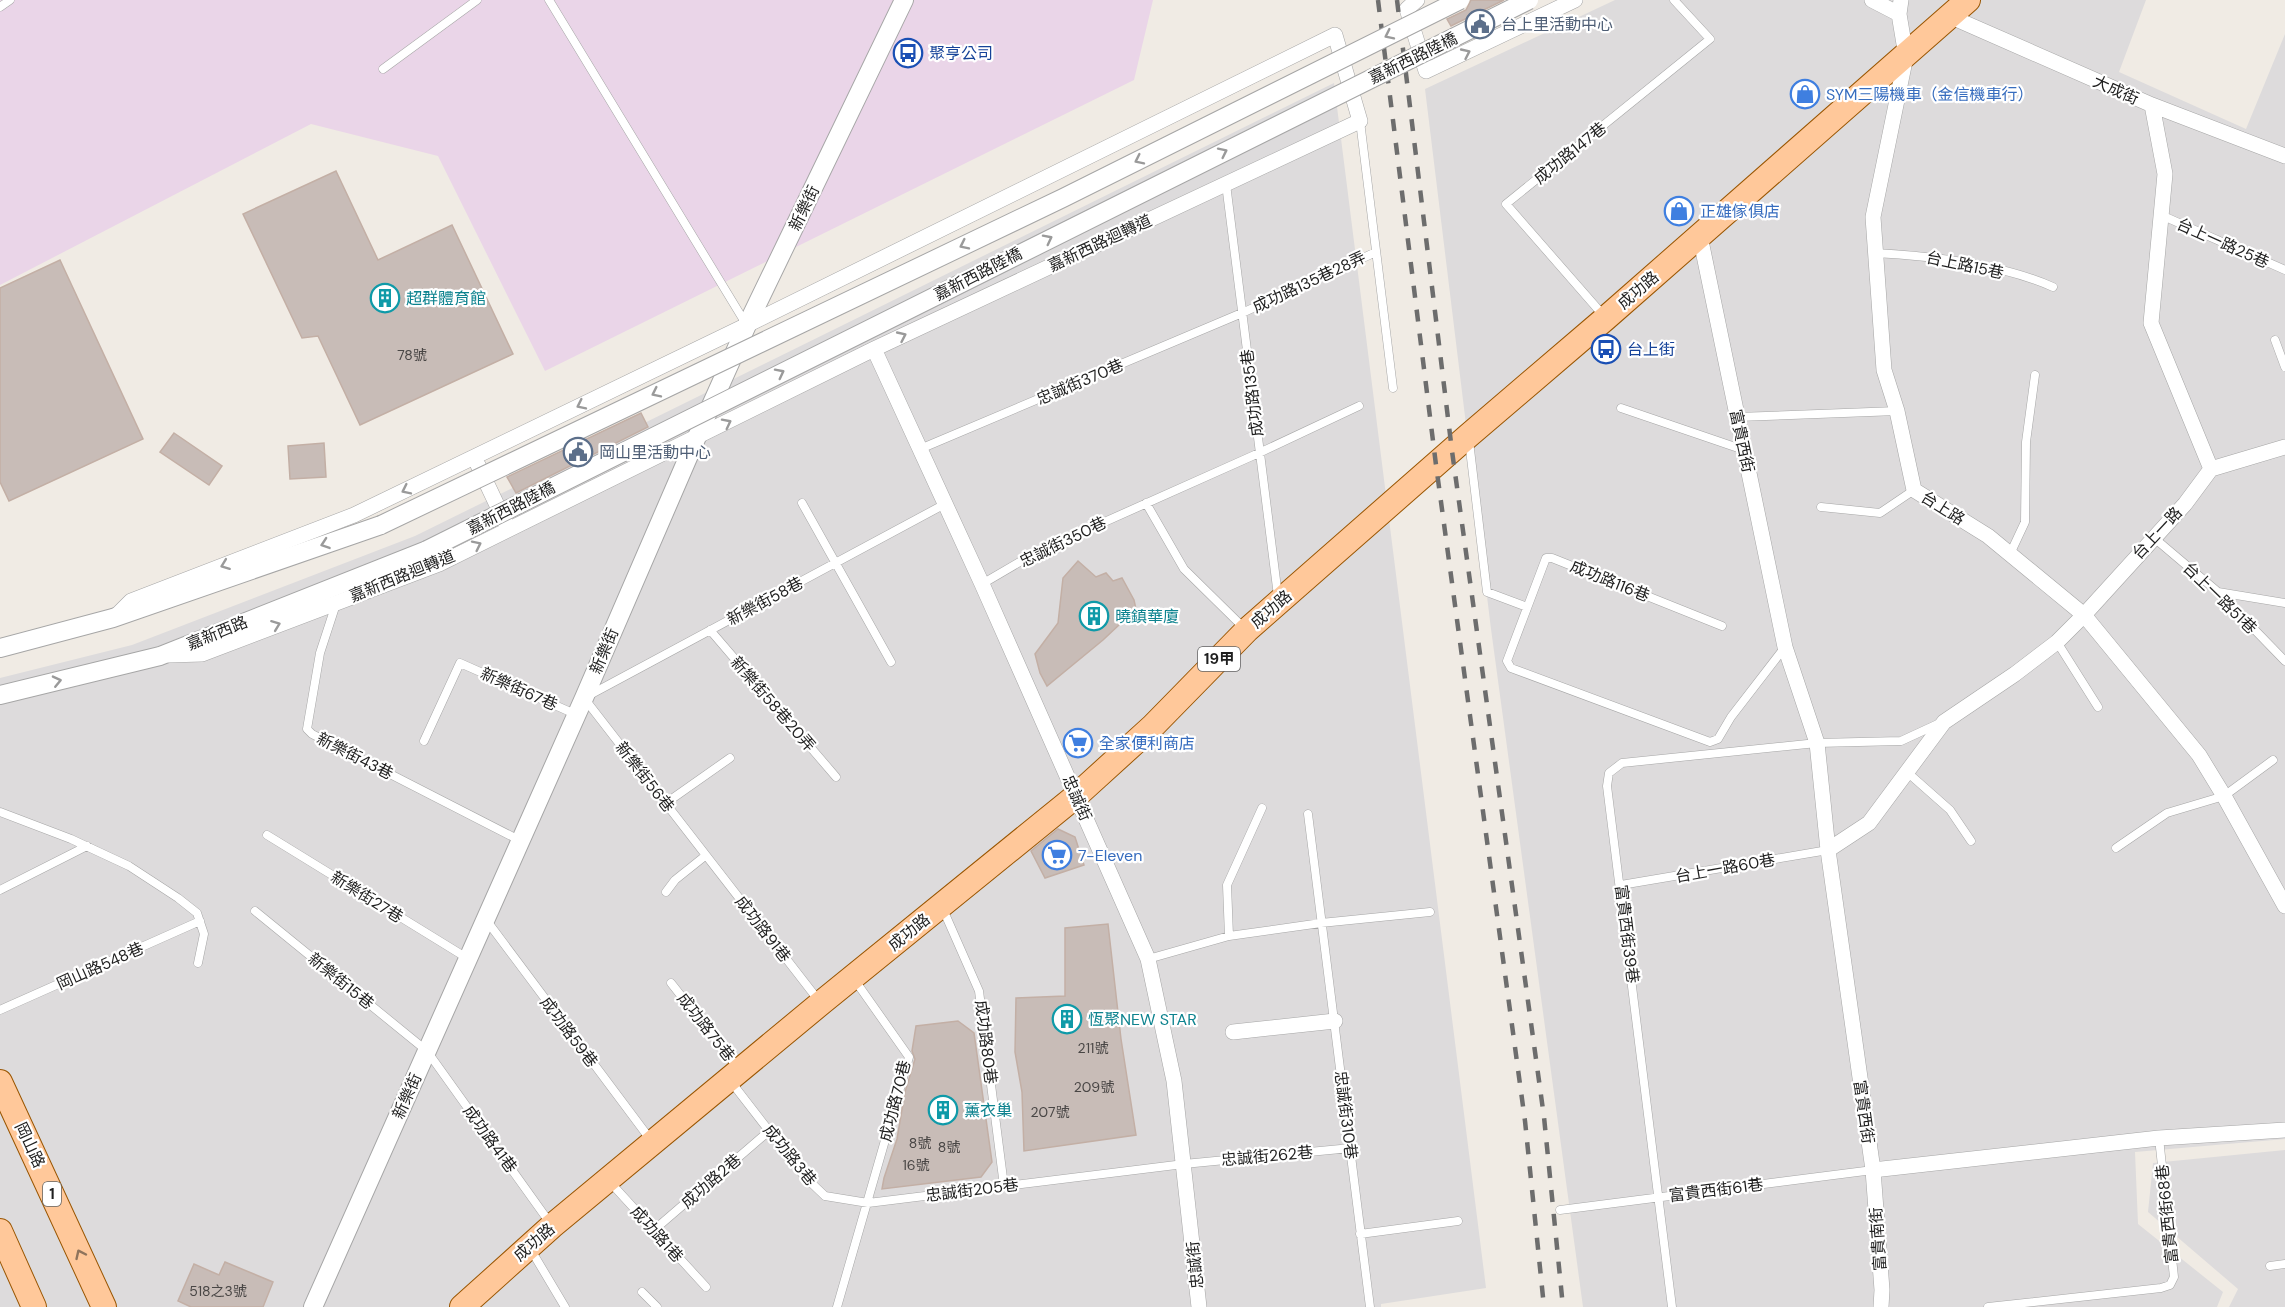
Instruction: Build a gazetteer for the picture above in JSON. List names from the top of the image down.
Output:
{
  "streets": {
    "main road": [
      "成功路",
      "19甲",
      "岡山路",
      "1"
    ],
    "street": [
      "嘉新西路陸橋",
      "大成街",
      "新樂街",
      "嘉新西路迴轉道",
      "富貴西街",
      "台上路",
      "台上一路",
      "嘉新西路",
      "忠誠街",
      "富貴南街"
    ],
    "lane": [
      "成功路147巷",
      "台上一路25巷",
      "台上路15巷",
      "成功路135巷28弄",
      "忠誠街370巷",
      "成功路135巷",
      "忠誠街350巷",
      "成功路116巷",
      "台上一路51巷",
      "新樂街58巷",
      "新樂街67巷",
      "新樂街58巷20弄",
      "新樂街43巷",
      "新樂街56巷",
      "台上一路60巷",
      "新樂街27巷",
      "成功路91巷",
      "富貴西街39巷",
      "岡山路548巷",
      "新樂街15巷",
      "成功路75巷",
      "成功路59巷",
      "成功路80巷",
      "成功路70巷",
      "忠誠街310巷",
      "成功路41巷",
      "成功路3巷",
      "忠誠街262巷",
      "成功路2巷",
      "忠誠街205巷",
      "富貴西街61巷",
      "富貴西街68巷",
      "成功路1巷"
    ]
  },
  "crossings": [
    ["嘉新西路陸橋", "嘉新西路"],
    ["大成街", "成功路"],
    ["成功路147巷", "成功路"],
    ["新樂街", "嘉新西路迴轉道"],
    ["新樂街", "新樂街58巷"],
    ["新樂街", "新樂街67巷"],
    ["新樂街", "新樂街43巷"],
    ["新樂街", "新樂街56巷"],
    ["新樂街", "新樂街27巷"],
    ["新樂街", "新樂街15巷"],
    ["新樂街", "成功路59巷"],
    ["新樂街", "成功路41巷"],
    ["嘉新西路迴轉道", "成功路135巷28弄"],
    ["嘉新西路迴轉道", "成功路135巷"],
    ["嘉新西路迴轉道", "嘉新西路"],
    ["嘉新西路迴轉道", "新樂街43巷"],
    ["嘉新西路迴轉道", "忠誠街"],
    ["台上路15巷", "台上路"],
    ["成功路135巷28弄", "忠誠街370巷"],
    ["成功路135巷28弄", "成功路135巷"],
    ["成功路", "成功路135巷"],
    ["成功路", "富貴西街"],
    ["成功路", "台上路"],
    ["成功路", "忠誠街"],
    ["成功路", "成功路91巷"],
    ["成功路", "成功路75巷"],
    ["成功路", "成功路59巷"],
    ["成功路", "成功路80巷"],
    ["成功路", "成功路70巷"],
    ["成功路", "成功路41巷"],
    ["成功路", "成功路3巷"],
    ["成功路", "成功路1巷"],
    ["忠誠街370巷", "成功路135巷"],
    ["忠誠街370巷", "忠誠街"],
    ["成功路135巷", "忠誠街350巷"],
    ["富貴西街", "台上一路"],
    ["富貴西街", "台上一路60巷"],
    ["富貴西街", "富貴西街39巷"],
    ["富貴西街", "富貴西街61巷"],
    ["富貴西街", "富貴南街"],
    ["台上路", "台上一路"],
    ["台上一路", "台上一路51巷"],
    ["台上一路", "台上一路60巷"],
    ["台上一路", "富貴西街39巷"],
    ["忠誠街350巷", "忠誠街"],
    ["新樂街58巷", "新樂街67巷"],
    ["新樂街58巷", "新樂街58巷20弄"],
    ["新樂街58巷", "新樂街56巷"],
    ["新樂街58巷", "忠誠街"],
    ["新樂街67巷", "新樂街56巷"],
    ["新樂街56巷", "成功路91巷"],
    ["忠誠街", "忠誠街262巷"],
    ["忠誠街", "忠誠街205巷"],
    ["台上一路60巷", "富貴西街39巷"],
    ["富貴西街39巷", "富貴西街61巷"],
    ["新樂街15巷", "成功路41巷"],
    ["成功路75巷", "成功路3巷"],
    ["成功路80巷", "忠誠街205巷"],
    ["成功路70巷", "成功路3巷"],
    ["成功路70巷", "忠誠街205巷"],
    ["忠誠街310巷", "忠誠街262巷"],
    ["成功路3巷", "成功路2巷"],
    ["成功路3巷", "忠誠街205巷"],
    ["忠誠街262巷", "忠誠街205巷"],
    ["成功路2巷", "成功路1巷"],
    ["富貴西街61巷", "富貴南街"]
  ],
  "places": {
    "public building": ["台上里活動中心", "岡山里活動中心"],
    "bus stop": ["聚亨公司", "台上街"],
    "shop": ["SYM三陽機車（金信機車行）", "正雄傢俱店"],
    "building": [
      "超群體育館",
      "曉鎮華廈",
      "恆聚NEW STAR",
      "薰衣巢"
    ],
    "supermarket": ["全家便利商店", "7-Eleven"]
  },
  "house_numbers": [
    "78號",
    "211號",
    "209號",
    "207號",
    "8號",
    "8號",
    "16號",
    "518之3號"
  ]
}
